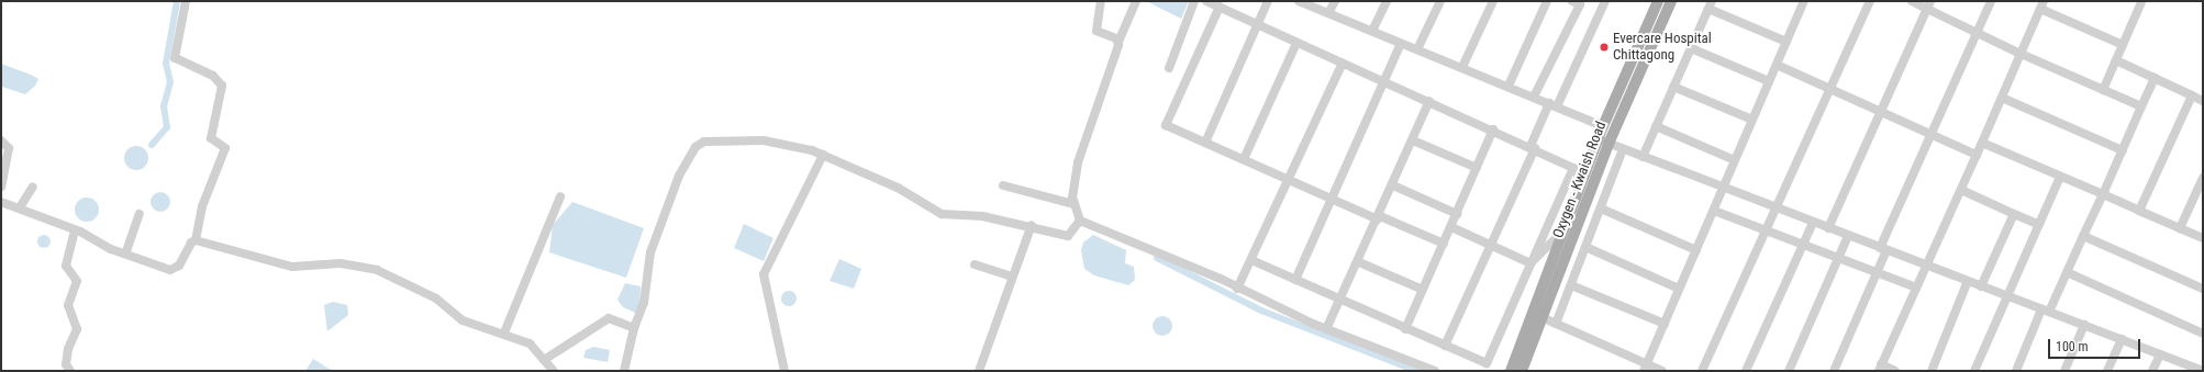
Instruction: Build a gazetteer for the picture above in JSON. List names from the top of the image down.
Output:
{
  "streets": {
    "main road": ["Oxygen - Kwaish Road"]
  },
  "places": ["Evercare Hospital Chittagong"],
  "scale_bar": "100 m"
}
